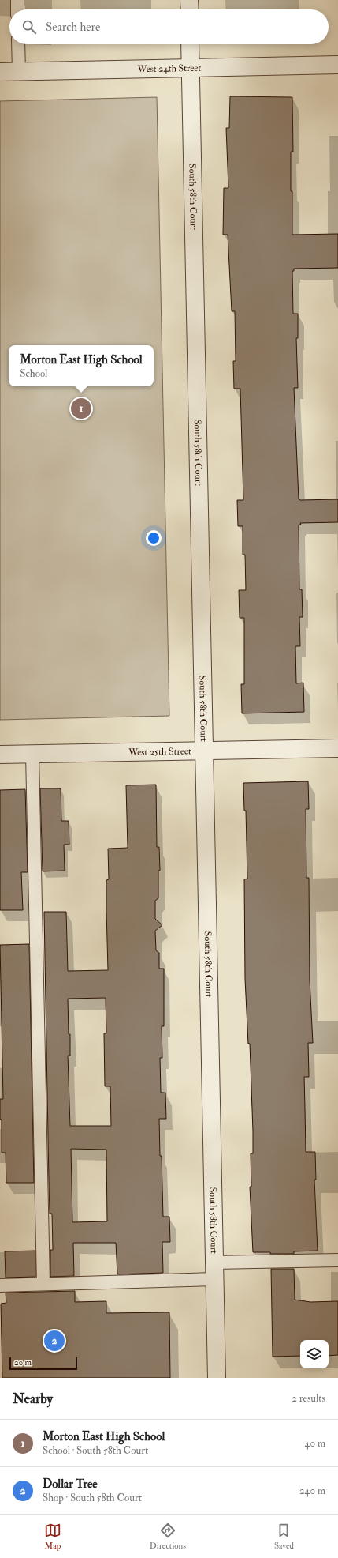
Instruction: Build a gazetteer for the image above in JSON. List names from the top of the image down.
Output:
{
  "streets": {
    "street": ["West 24th Street", "South 58th Court", "West 25th Street"]
  },
  "crossings": [
    ["West 24th Street", "South 58th Court"],
    ["South 58th Court", "West 25th Street"]
  ],
  "scale_bar": "20 m",
  "page": {
    "search": "Search here",
    "popup": ["Morton East High School", "School"],
    "pins": ["1", "2"],
    "scale": "20 m",
    "heading": ["Nearby", "2 results"],
    "list": [
      {
        "mark": "1",
        "name": "Morton East High School",
        "note": "School · South 58th Court",
        "value": "40 m"
      },
      {
        "mark": "2",
        "name": "Dollar Tree",
        "note": "Shop · South 58th Court",
        "value": "240 m"
      }
    ],
    "nav": ["Map", "Directions", "Saved"]
  }
}
